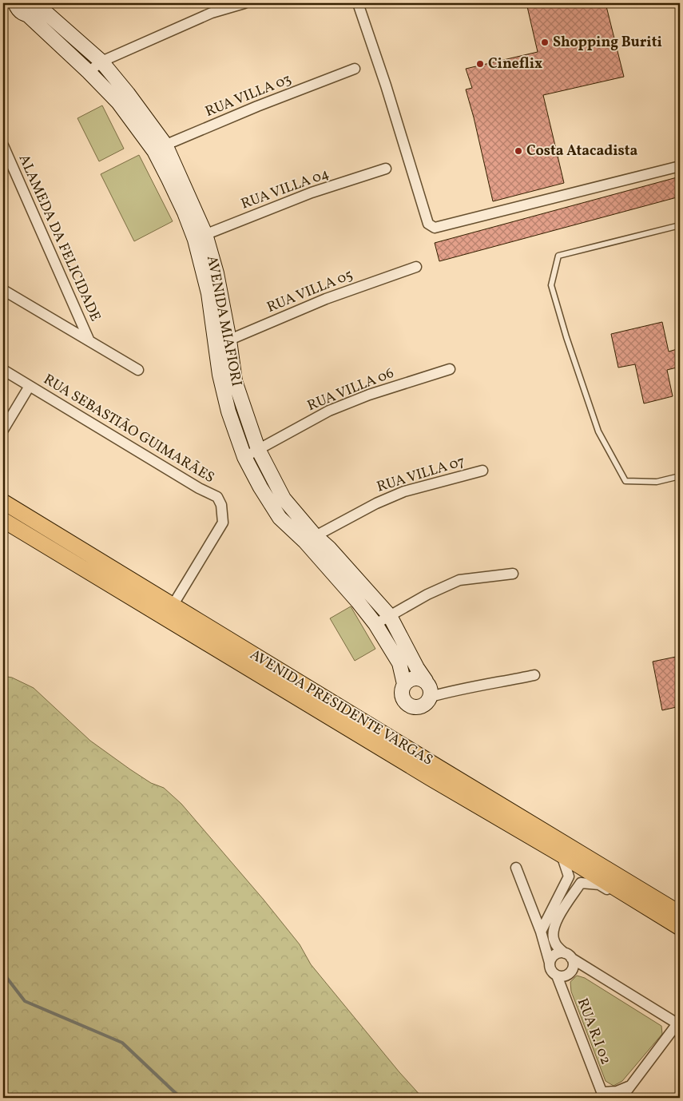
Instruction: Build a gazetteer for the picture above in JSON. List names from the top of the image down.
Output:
{
  "streets": {
    "main road": ["AVENIDA PRESIDENTE VARGAS"],
    "street": [
      "RUA VILLA 03",
      "RUA VILLA 04",
      "ALAMEDA DA FELICIDADE",
      "RUA VILLA 05",
      "AVENIDA MIAFIORI",
      "RUA VILLA 06",
      "RUA SEBASTIÃO GUIMARÃES",
      "RUA VILLA 07",
      "RUA R.I 02"
    ]
  },
  "crossings": [
    ["RUA VILLA 03", "AVENIDA MIAFIORI"],
    ["RUA VILLA 04", "AVENIDA MIAFIORI"],
    ["RUA VILLA 05", "AVENIDA MIAFIORI"],
    ["AVENIDA MIAFIORI", "RUA VILLA 06"],
    ["AVENIDA MIAFIORI", "RUA VILLA 07"],
    ["RUA SEBASTIÃO GUIMARÃES", "AVENIDA PRESIDENTE VARGAS"]
  ],
  "places": ["Shopping Buriti", "Cineflix", "Costa Atacadista"]
}
